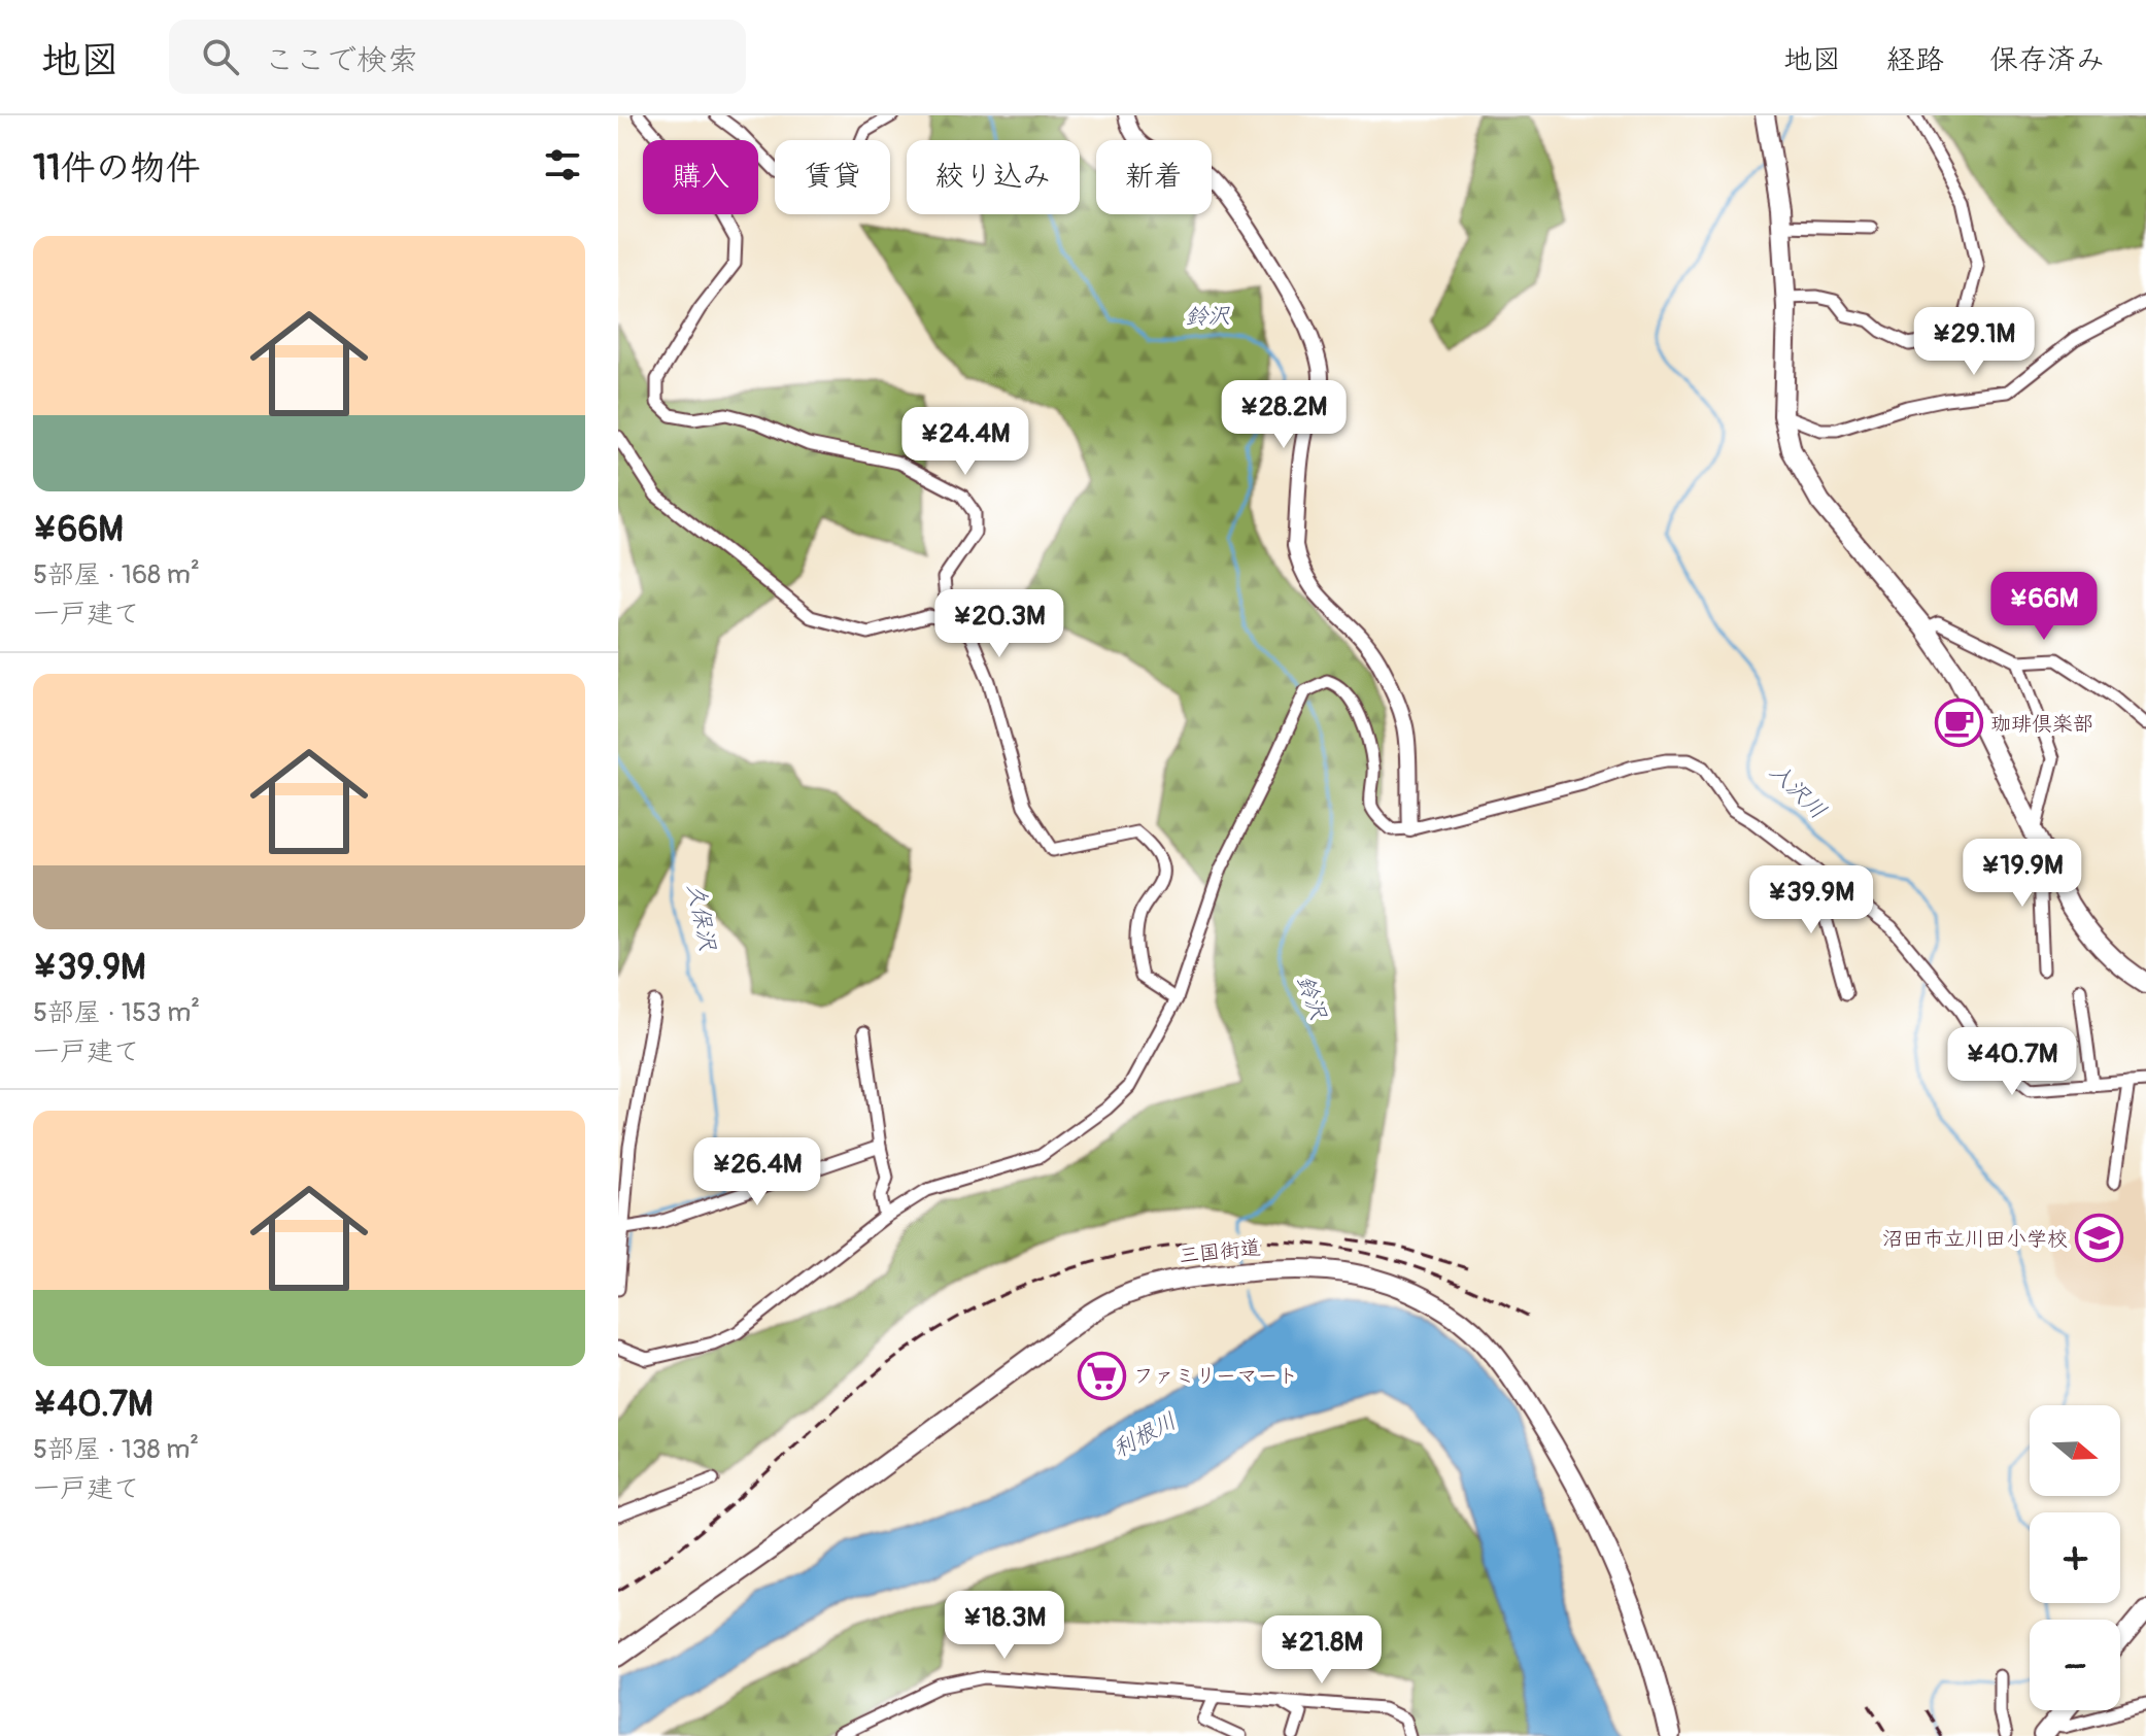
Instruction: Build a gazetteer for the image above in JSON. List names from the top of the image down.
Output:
{
  "streets": {
    "highway": ["三国街道"]
  },
  "water": [
    "鈴沢",
    "入沢川",
    "久保沢",
    "利根川"
  ],
  "places": {
    "cafe": ["珈琲倶楽部"],
    "school or university": ["沼田市立川田小学校"],
    "supermarket": ["ファミリーマート"]
  },
  "north": "right",
  "page": {
    "header": "地図",
    "search": "ここで検索",
    "nav": ["地図", "経路", "保存済み"],
    "heading": "11件の物件",
    "chip": [
      "購入",
      "賃貸",
      "絞り込み",
      "新着"
    ],
    "list": [
      {
        "name": "¥66M",
        "note": "5部屋 · 168 m² · 一戸建て"
      },
      {
        "name": "¥39.9M",
        "note": "5部屋 · 153 m² · 一戸建て"
      },
      {
        "name": "¥40.7M",
        "note": "5部屋 · 138 m² · 一戸建て"
      }
    ],
    "price": [
      "¥29.1M",
      "¥28.2M",
      "¥24.4M",
      "¥66M",
      "¥20.3M",
      "¥19.9M",
      "¥39.9M",
      "¥40.7M",
      "¥26.4M",
      "¥18.3M",
      "¥21.8M"
    ],
    "map_buttons": ["+", "−"]
  }
}
